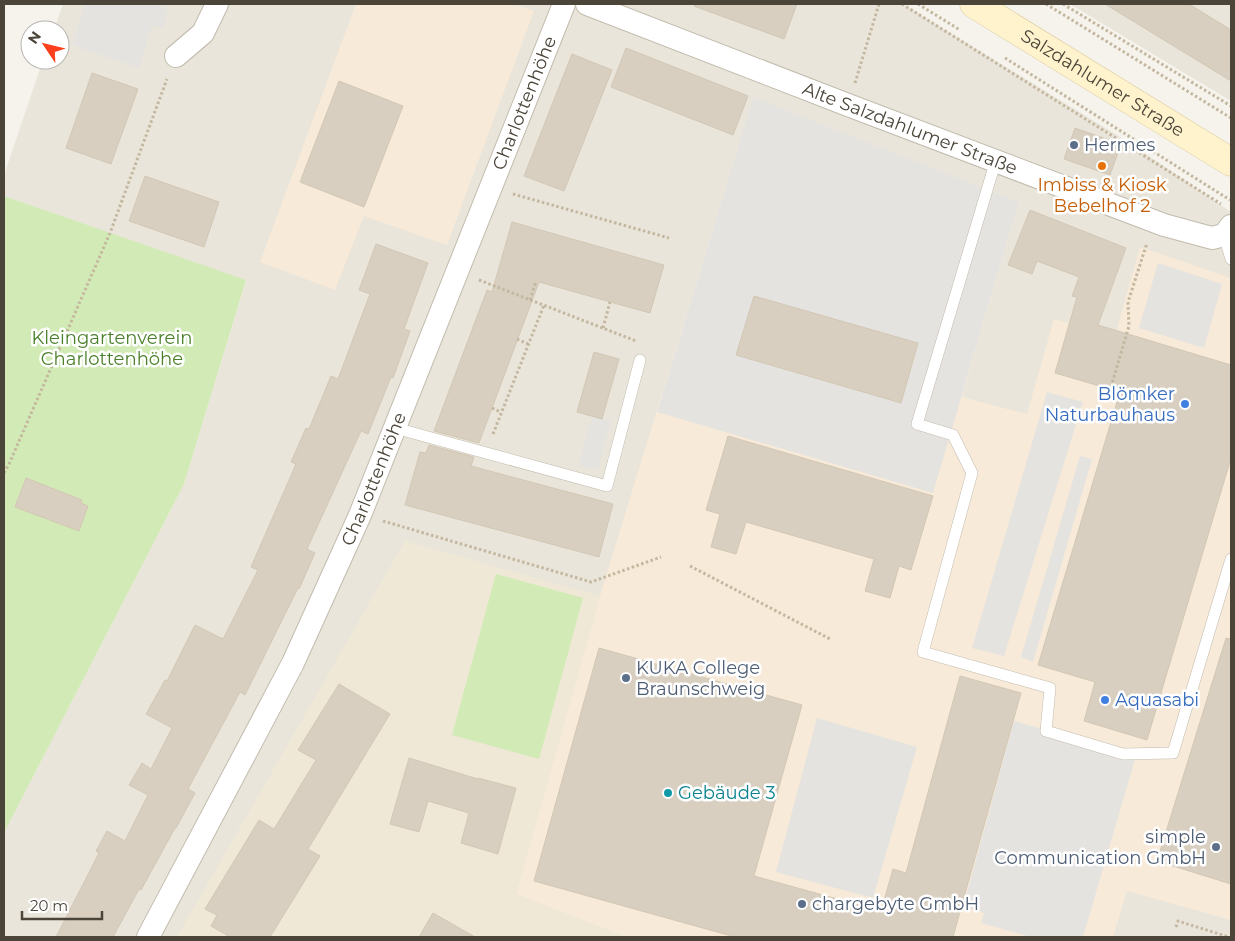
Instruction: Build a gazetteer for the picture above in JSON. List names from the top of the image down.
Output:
{
  "streets": {
    "main road": ["Salzdahlumer Straße"],
    "street": ["Charlottenhöhe", "Alte Salzdahlumer Straße"]
  },
  "parks": ["Kleingartenverein Charlottenhöhe"],
  "places": [
    "Hermes",
    "Imbiss & Kiosk Bebelhof 2",
    "Blömker Naturbauhaus",
    "KUKA College Braunschweig",
    "Aquasabi",
    "Gebäude 3",
    "simple Communication GmbH",
    "chargebyte GmbH"
  ],
  "scale_bar": "20 m",
  "north": "top left"
}
